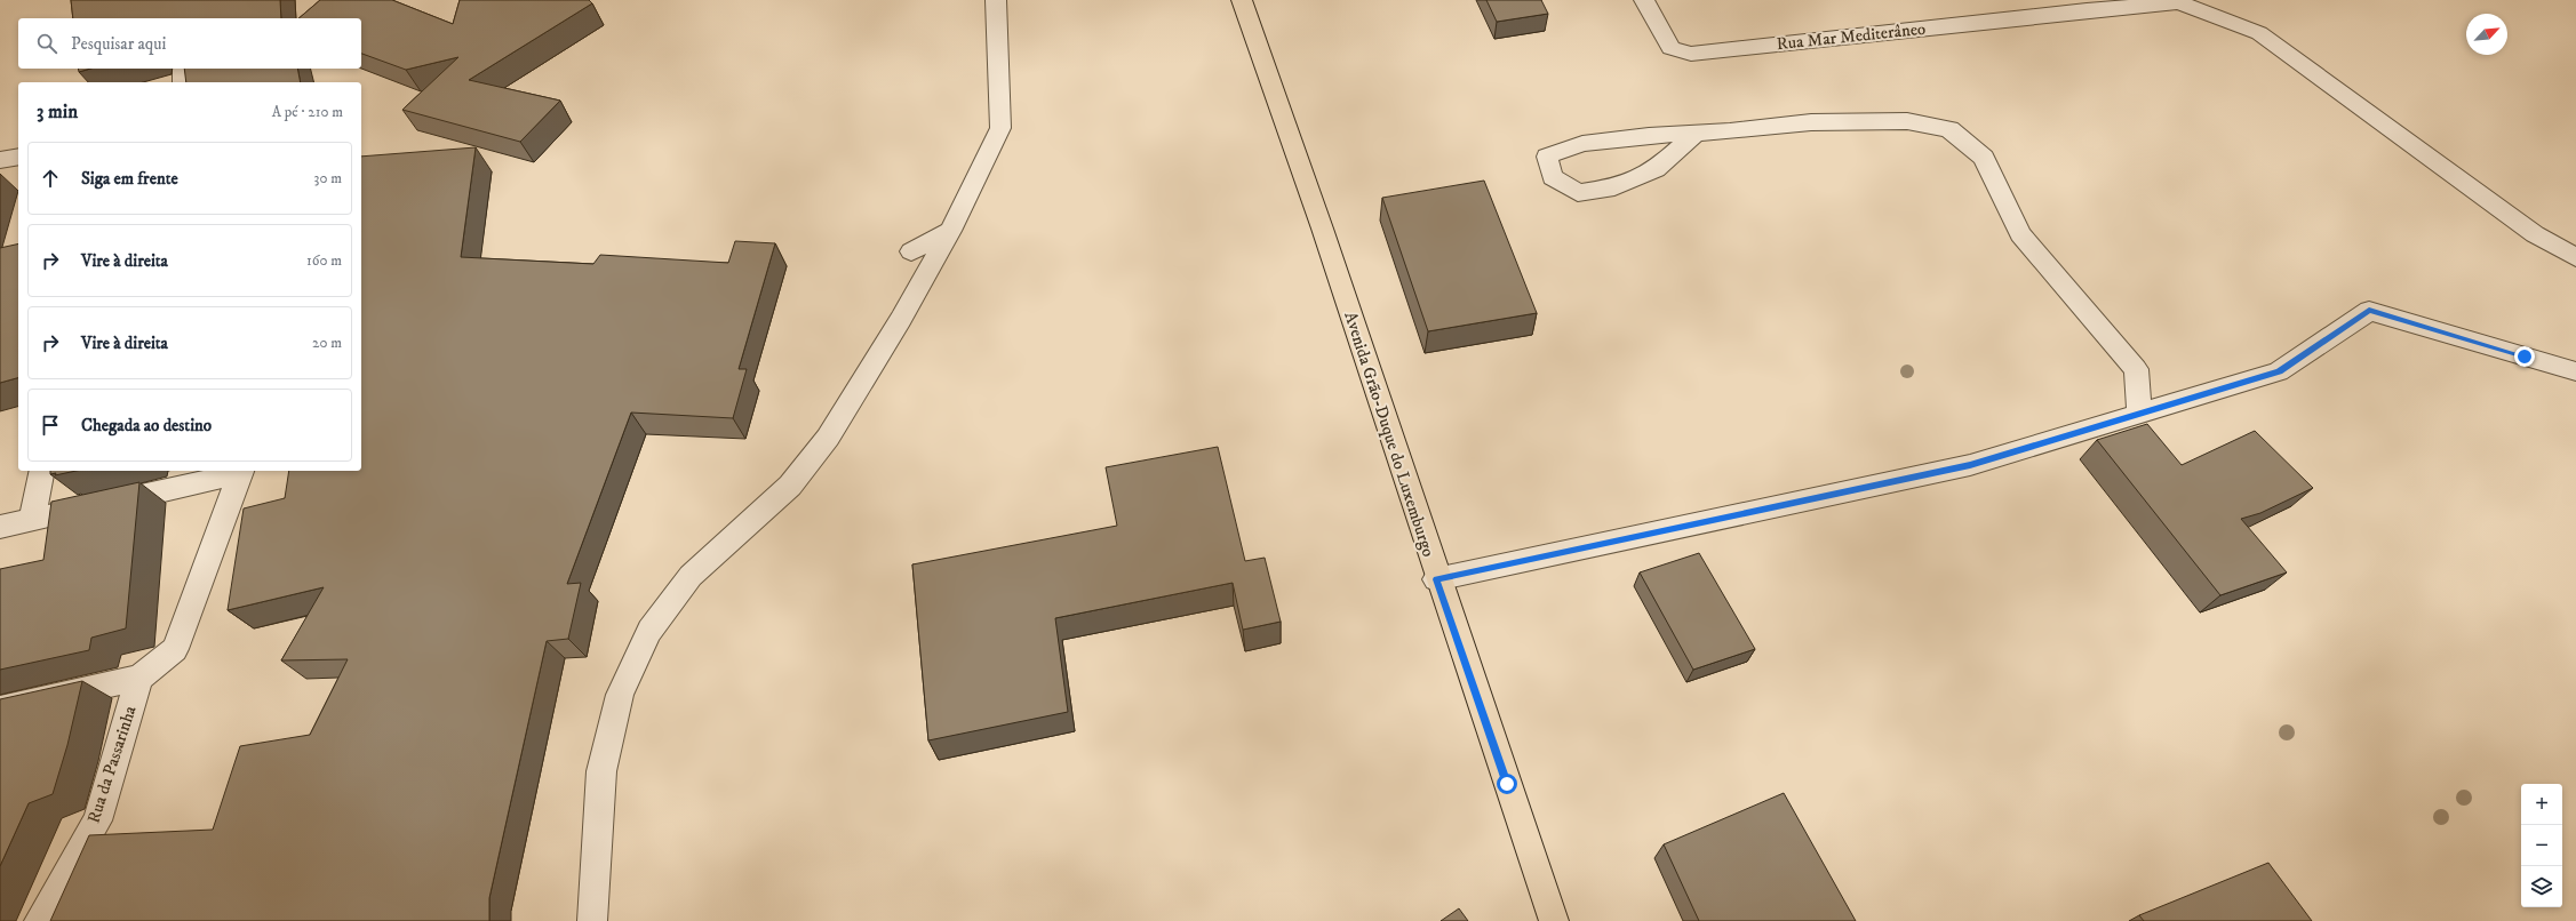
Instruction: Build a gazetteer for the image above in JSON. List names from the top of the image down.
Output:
{
  "streets": {
    "main road": ["Avenida Grão-Duque do Luxemburgo"],
    "street": ["Rua Mar Mediterâneo", "Rua da Passarinha"]
  },
  "north": "top right",
  "page": {
    "search": "Pesquisar aqui",
    "heading": ["3 min", "A pé · 210 m"],
    "list": [
      ["Siga em frente", "30 m"],
      ["Vire à direita", "160 m"],
      ["Vire à direita", "20 m"],
      "Chegada ao destino"
    ],
    "map_buttons": ["+", "−"]
  }
}
